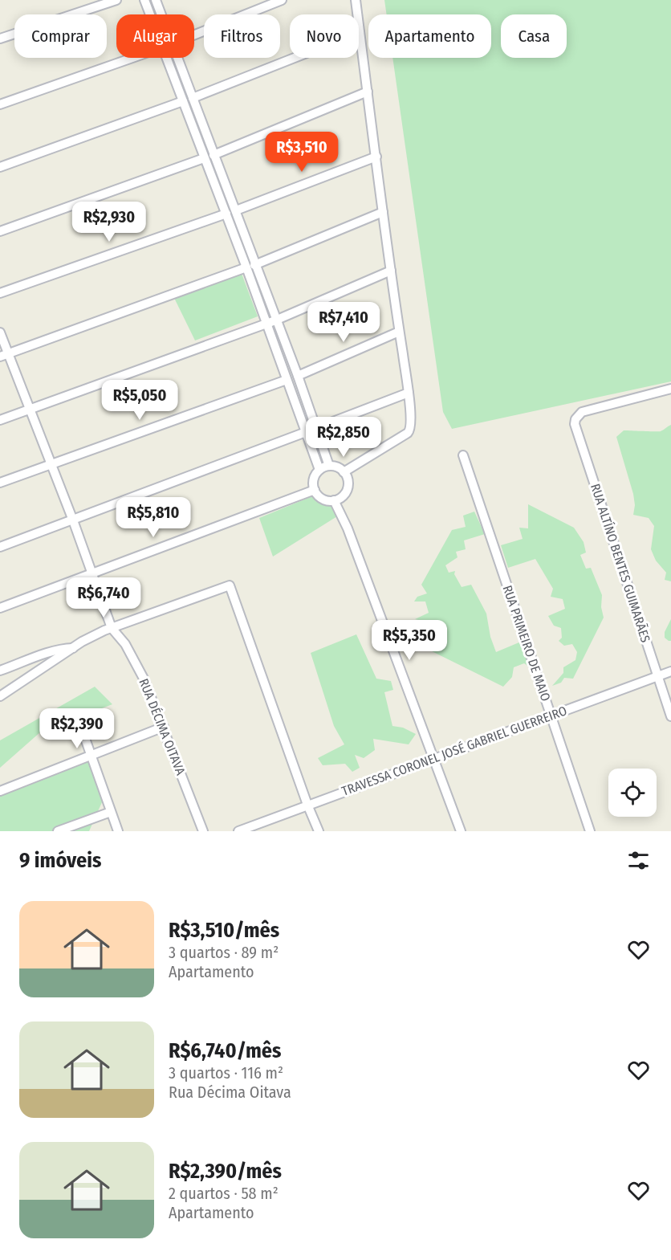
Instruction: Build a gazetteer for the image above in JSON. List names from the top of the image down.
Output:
{
  "streets": {
    "street": [
      "RUA ALTÍNO BENTES GUIMARÃES",
      "RUA PRIMEIRO DE MAIO",
      "RUA DÉCIMA OITAVA",
      "TRAVESSA CORONEL JOSÉ GABRIEL GUERREIRO"
    ]
  },
  "crossings": [
    ["RUA ALTÍNO BENTES GUIMARÃES", "TRAVESSA CORONEL JOSÉ GABRIEL GUERREIRO"],
    ["RUA PRIMEIRO DE MAIO", "TRAVESSA CORONEL JOSÉ GABRIEL GUERREIRO"]
  ],
  "page": {
    "chip": [
      "Comprar",
      "Alugar",
      "Filtros",
      "Novo",
      "Apartamento",
      "Casa"
    ],
    "price": [
      "R$3,510",
      "R$2,930",
      "R$7,410",
      "R$5,050",
      "R$2,850",
      "R$5,810",
      "R$6,740",
      "R$5,350",
      "R$2,390"
    ],
    "heading": "9 imóveis",
    "list": [
      {
        "name": "R$3,510/mês",
        "note": "3 quartos · 89 m² · Apartamento"
      },
      {
        "name": "R$6,740/mês",
        "note": "3 quartos · 116 m² · Rua Décima Oitava"
      },
      {
        "name": "R$2,390/mês",
        "note": "2 quartos · 58 m² · Apartamento"
      }
    ]
  }
}
